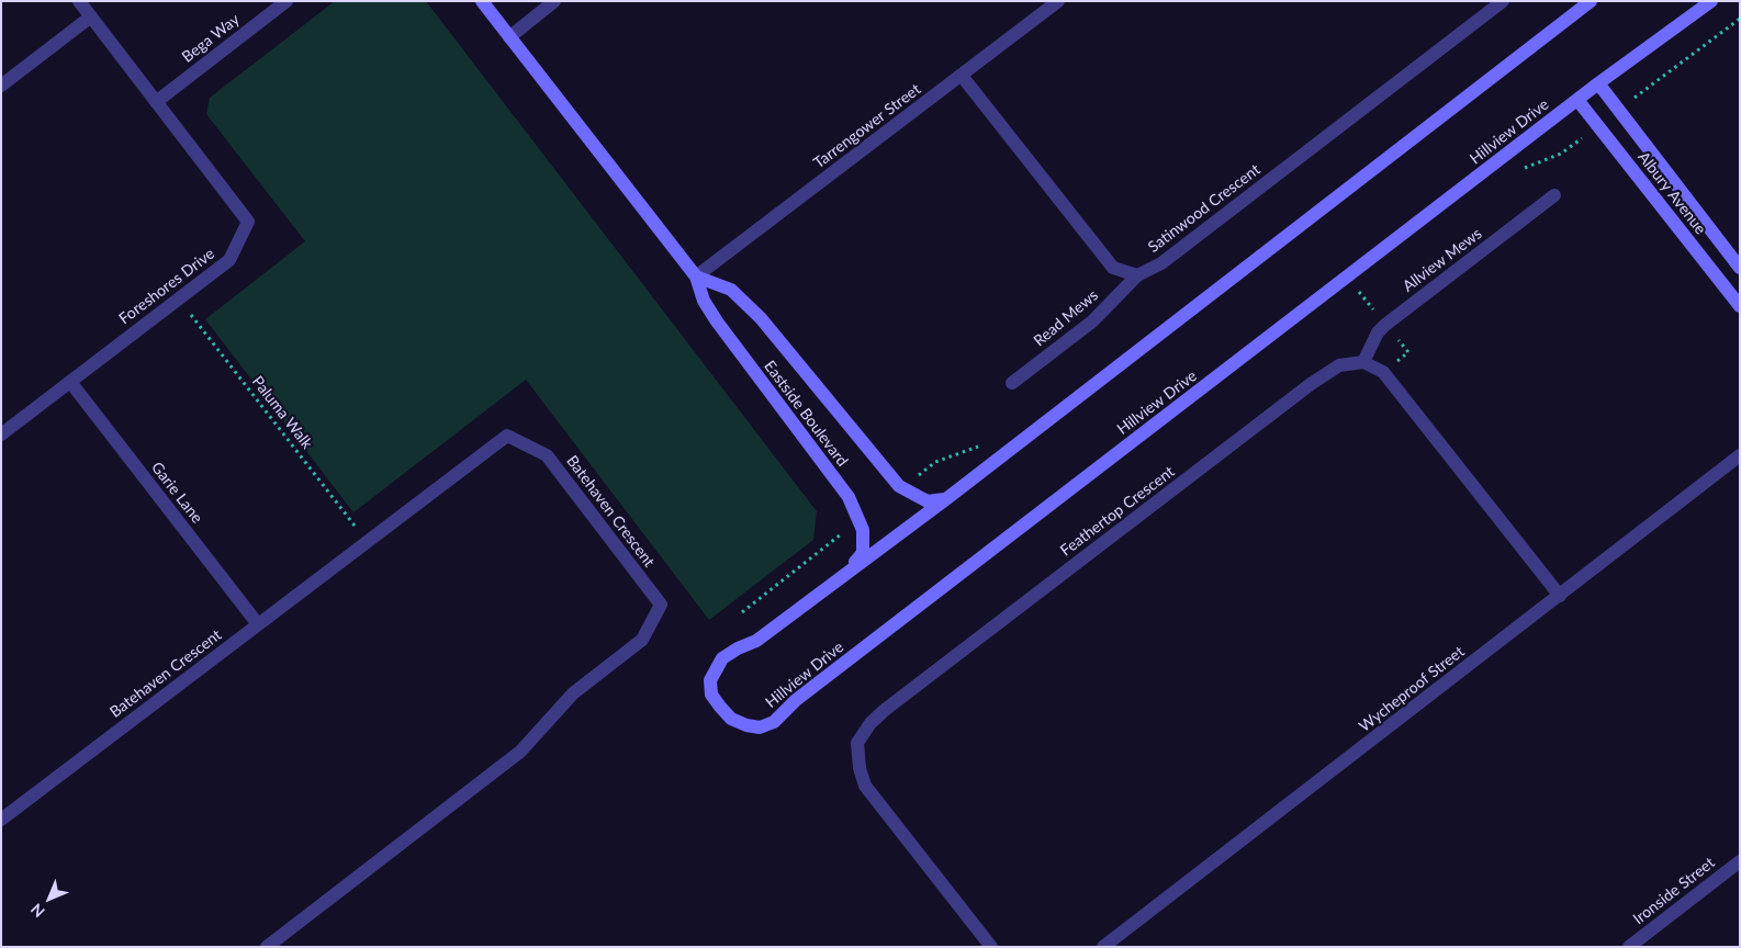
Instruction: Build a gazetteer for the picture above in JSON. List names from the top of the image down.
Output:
{
  "streets": {
    "street": [
      "Bega Way",
      "Tarrengower Street",
      "Hillview Drive",
      "Albury Avenue",
      "Satinwood Crescent",
      "Allview Mews",
      "Foreshores Drive",
      "Read Mews",
      "Eastside Boulevard",
      "Garie Lane",
      "Batehaven Crescent",
      "Feathertop Crescent",
      "Wycheproof Street",
      "Ironside Street"
    ],
    "path": ["Paluma Walk"]
  },
  "crossings": [
    ["Bega Way", "Foreshores Drive"],
    ["Tarrengower Street", "Eastside Boulevard"],
    ["Hillview Drive", "Albury Avenue"],
    ["Hillview Drive", "Eastside Boulevard"],
    ["Satinwood Crescent", "Read Mews"],
    ["Allview Mews", "Feathertop Crescent"],
    ["Foreshores Drive", "Paluma Walk"],
    ["Foreshores Drive", "Garie Lane"],
    ["Paluma Walk", "Batehaven Crescent"],
    ["Garie Lane", "Batehaven Crescent"]
  ],
  "north": "bottom left"
}
